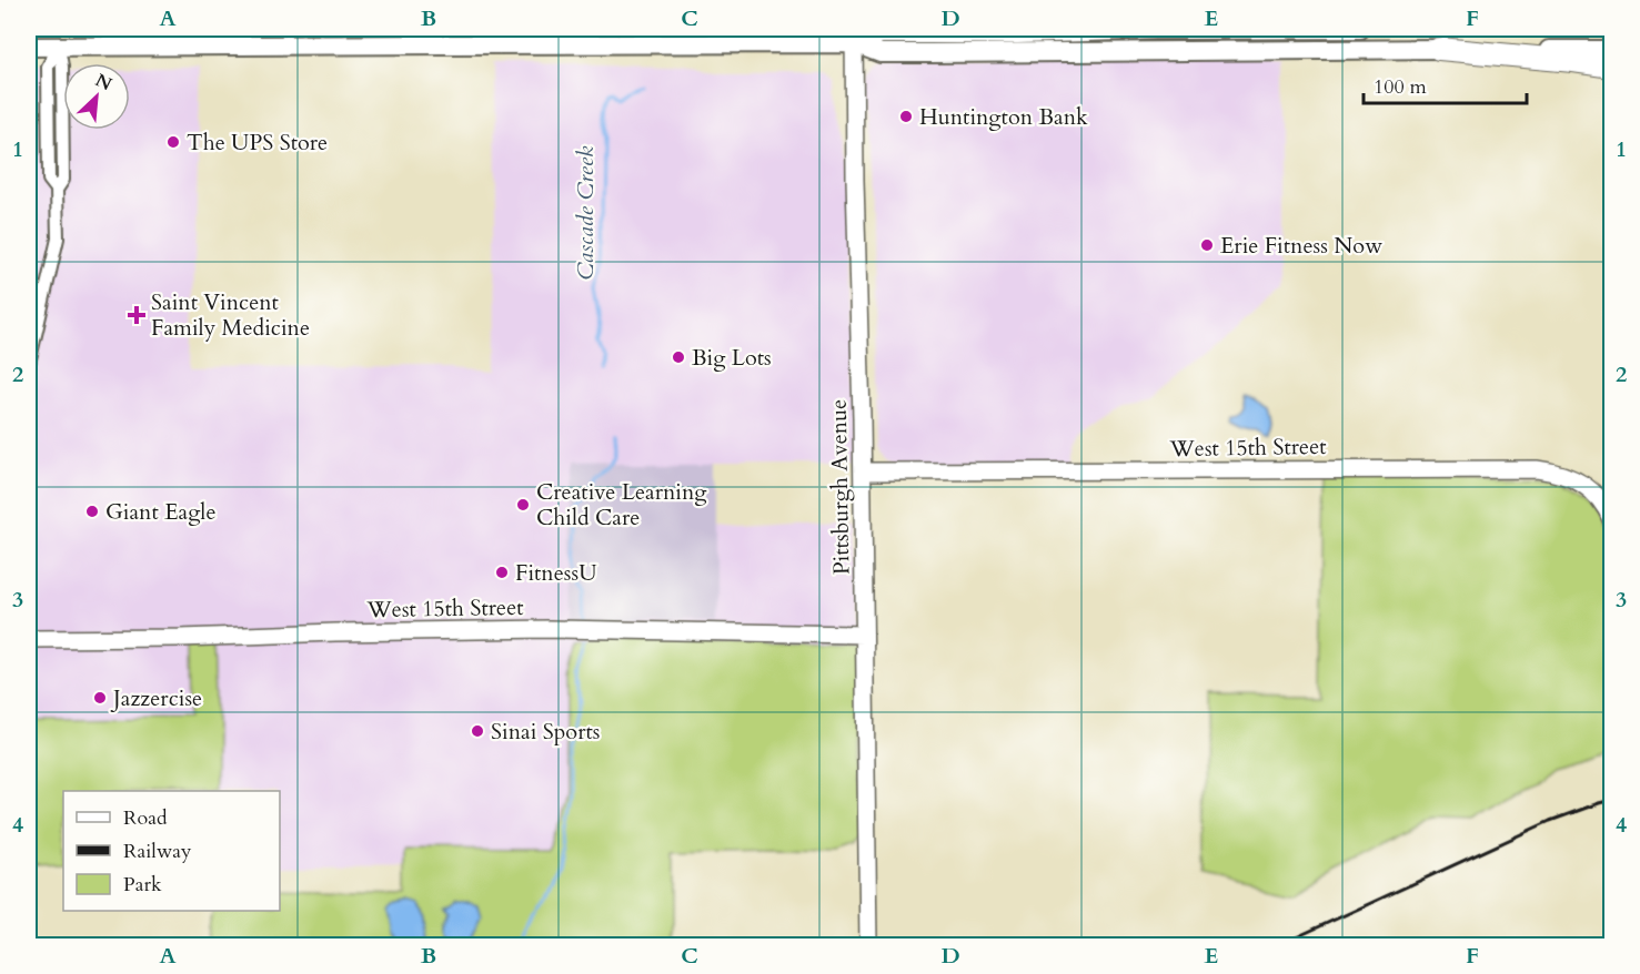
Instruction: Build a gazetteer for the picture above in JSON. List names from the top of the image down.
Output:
{
  "streets": {
    "street": ["West 15th Street", "Pittsburgh Avenue"]
  },
  "crossings": [
    ["West 15th Street", "Pittsburgh Avenue"]
  ],
  "water": ["Cascade Creek"],
  "places": {
    "other": [
      "Huntington Bank",
      "The UPS Store",
      "Erie Fitness Now",
      "Big Lots",
      "Creative Learning Child Care",
      "Giant Eagle",
      "FitnessU",
      "Jazzercise",
      "Sinai Sports"
    ],
    "health": ["Saint Vincent Family Medicine"]
  },
  "legend": ["Road", "Railway", "Park"],
  "scale_bar": "100 m",
  "north": "top right",
  "grid": {
    "columns": [
      "A",
      "B",
      "C",
      "D",
      "E",
      "F"
    ],
    "rows": [
      "1",
      "2",
      "3",
      "4"
    ]
  }
}
